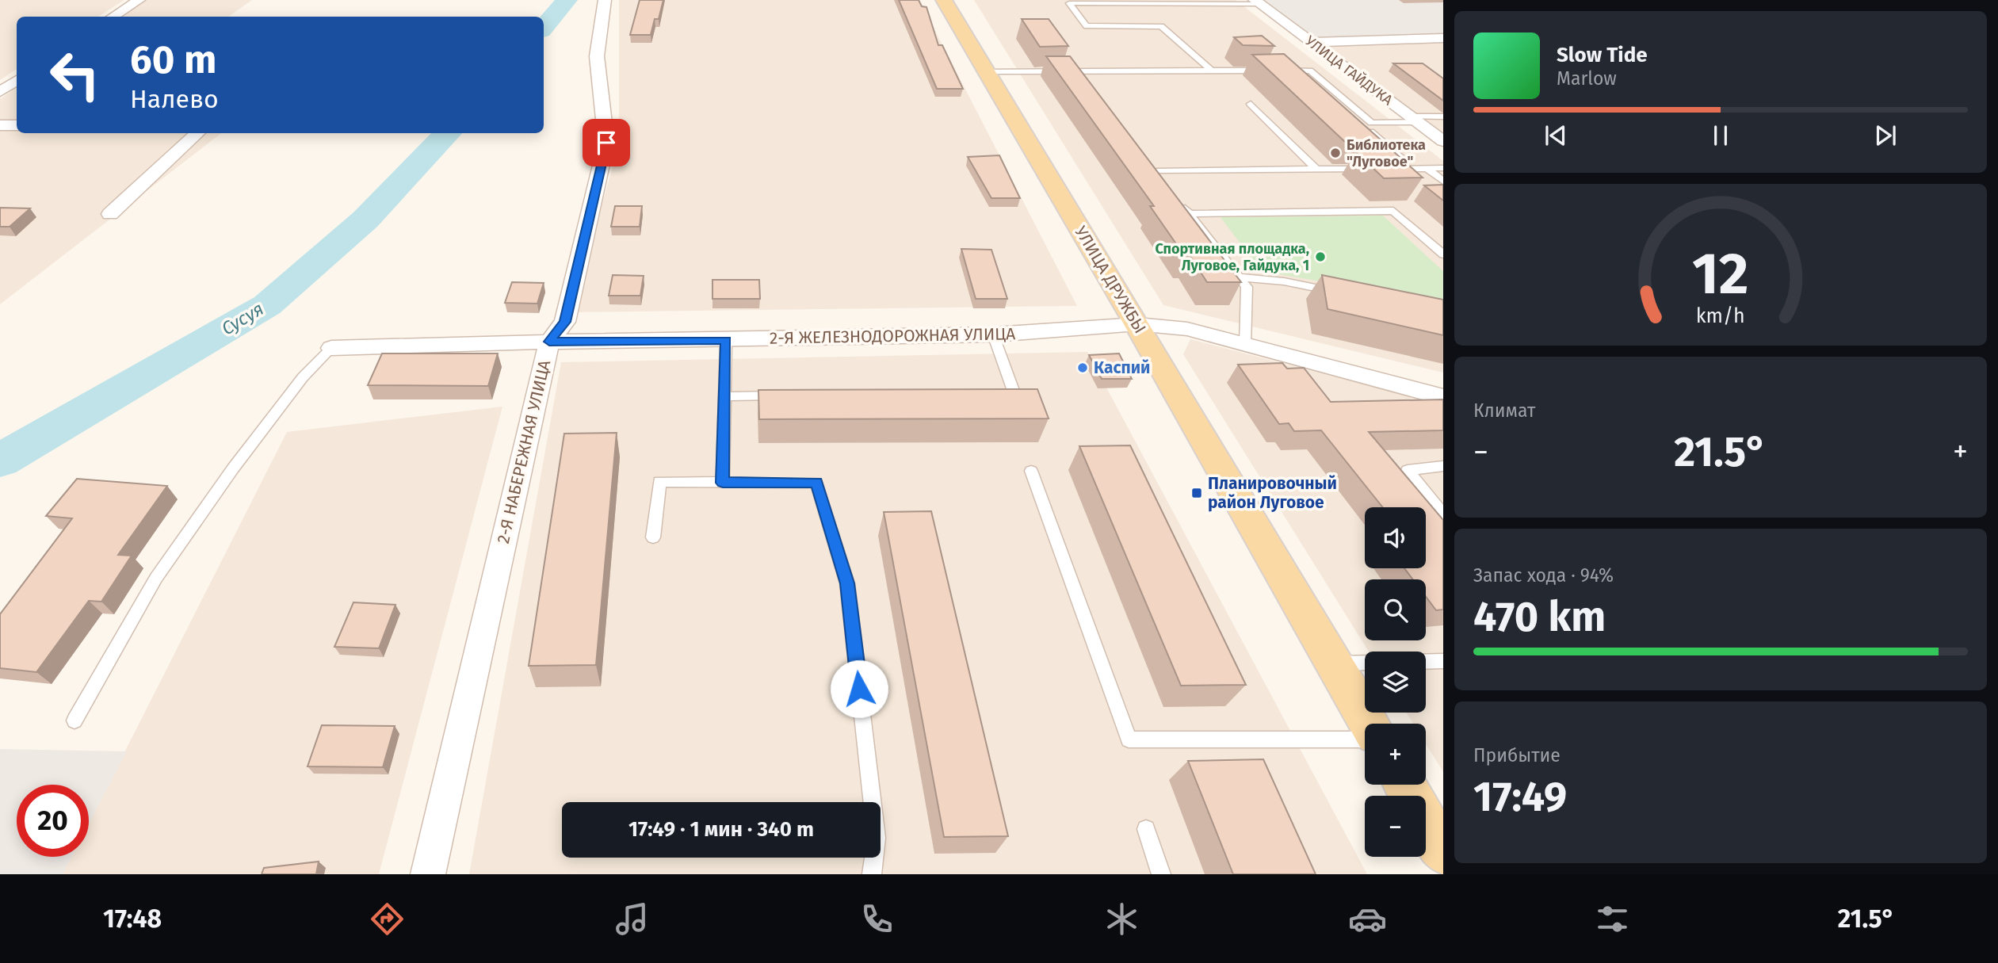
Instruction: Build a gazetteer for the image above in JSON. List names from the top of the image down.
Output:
{
  "streets": {
    "main road": ["УЛИЦА ДРУЖБЫ"],
    "street": ["УЛИЦА ГАЙДУКА", "2-Я ЖЕЛЕЗНОДОРОЖНАЯ УЛИЦА", "2-Я НАБЕРЕЖНАЯ УЛИЦА"]
  },
  "crossings": [
    ["УЛИЦА ДРУЖБЫ", "2-Я ЖЕЛЕЗНОДОРОЖНАЯ УЛИЦА"],
    ["2-Я ЖЕЛЕЗНОДОРОЖНАЯ УЛИЦА", "2-Я НАБЕРЕЖНАЯ УЛИЦА"]
  ],
  "water": ["Сусуя"],
  "places": {
    "other": ["Библиотека \"Луговое\"", "Спортивная площадка, Луговое, Гайдука, 1", "Каспий"],
    "transit": ["Планировочный район Луговое"]
  },
  "page": {
    "turn": ["60 m", "Налево"],
    "song": ["Slow Tide", "Marlow"],
    "tile": [
      "Климат",
      ["Запас хода · 94%", "470 km"],
      ["Прибытие", "17:49"]
    ],
    "heat": ["−", "21.5°", "+"],
    "map_buttons": ["+", "−"],
    "limit": "20",
    "trip": "17:49 · 1 мин · 340 m",
    "tabs": ["17:48", "21.5°"],
    "gauge": ["12", "km/h"]
  }
}
